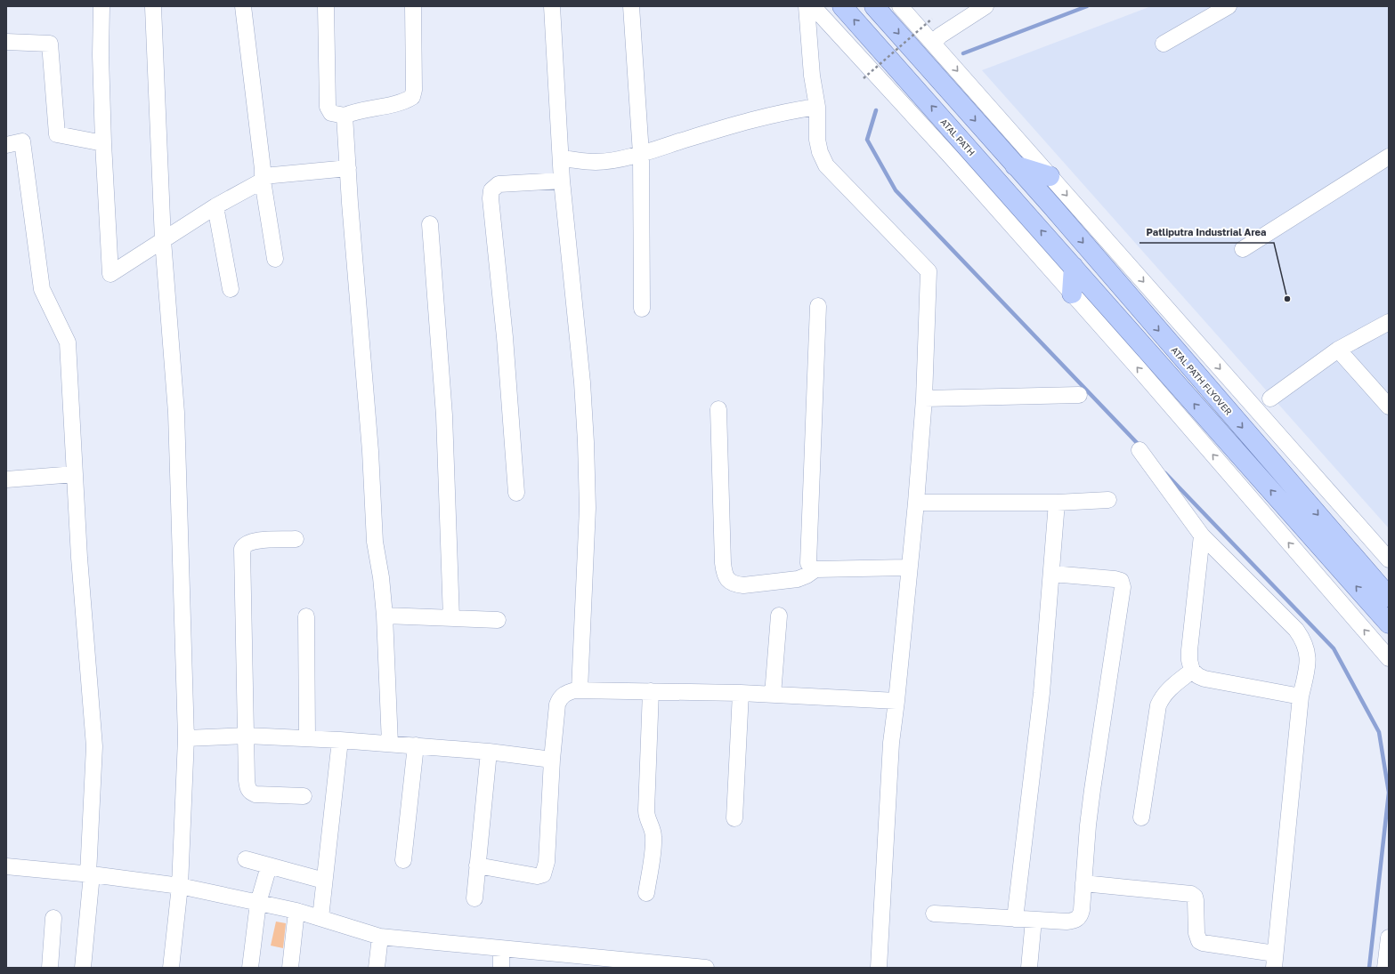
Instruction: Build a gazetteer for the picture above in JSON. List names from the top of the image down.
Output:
{
  "streets": {
    "main road": ["ATAL PATH", "ATAL PATH FLYOVER"]
  },
  "one_way": ["ATAL PATH"],
  "places": ["Patliputra Industrial Area"]
}
